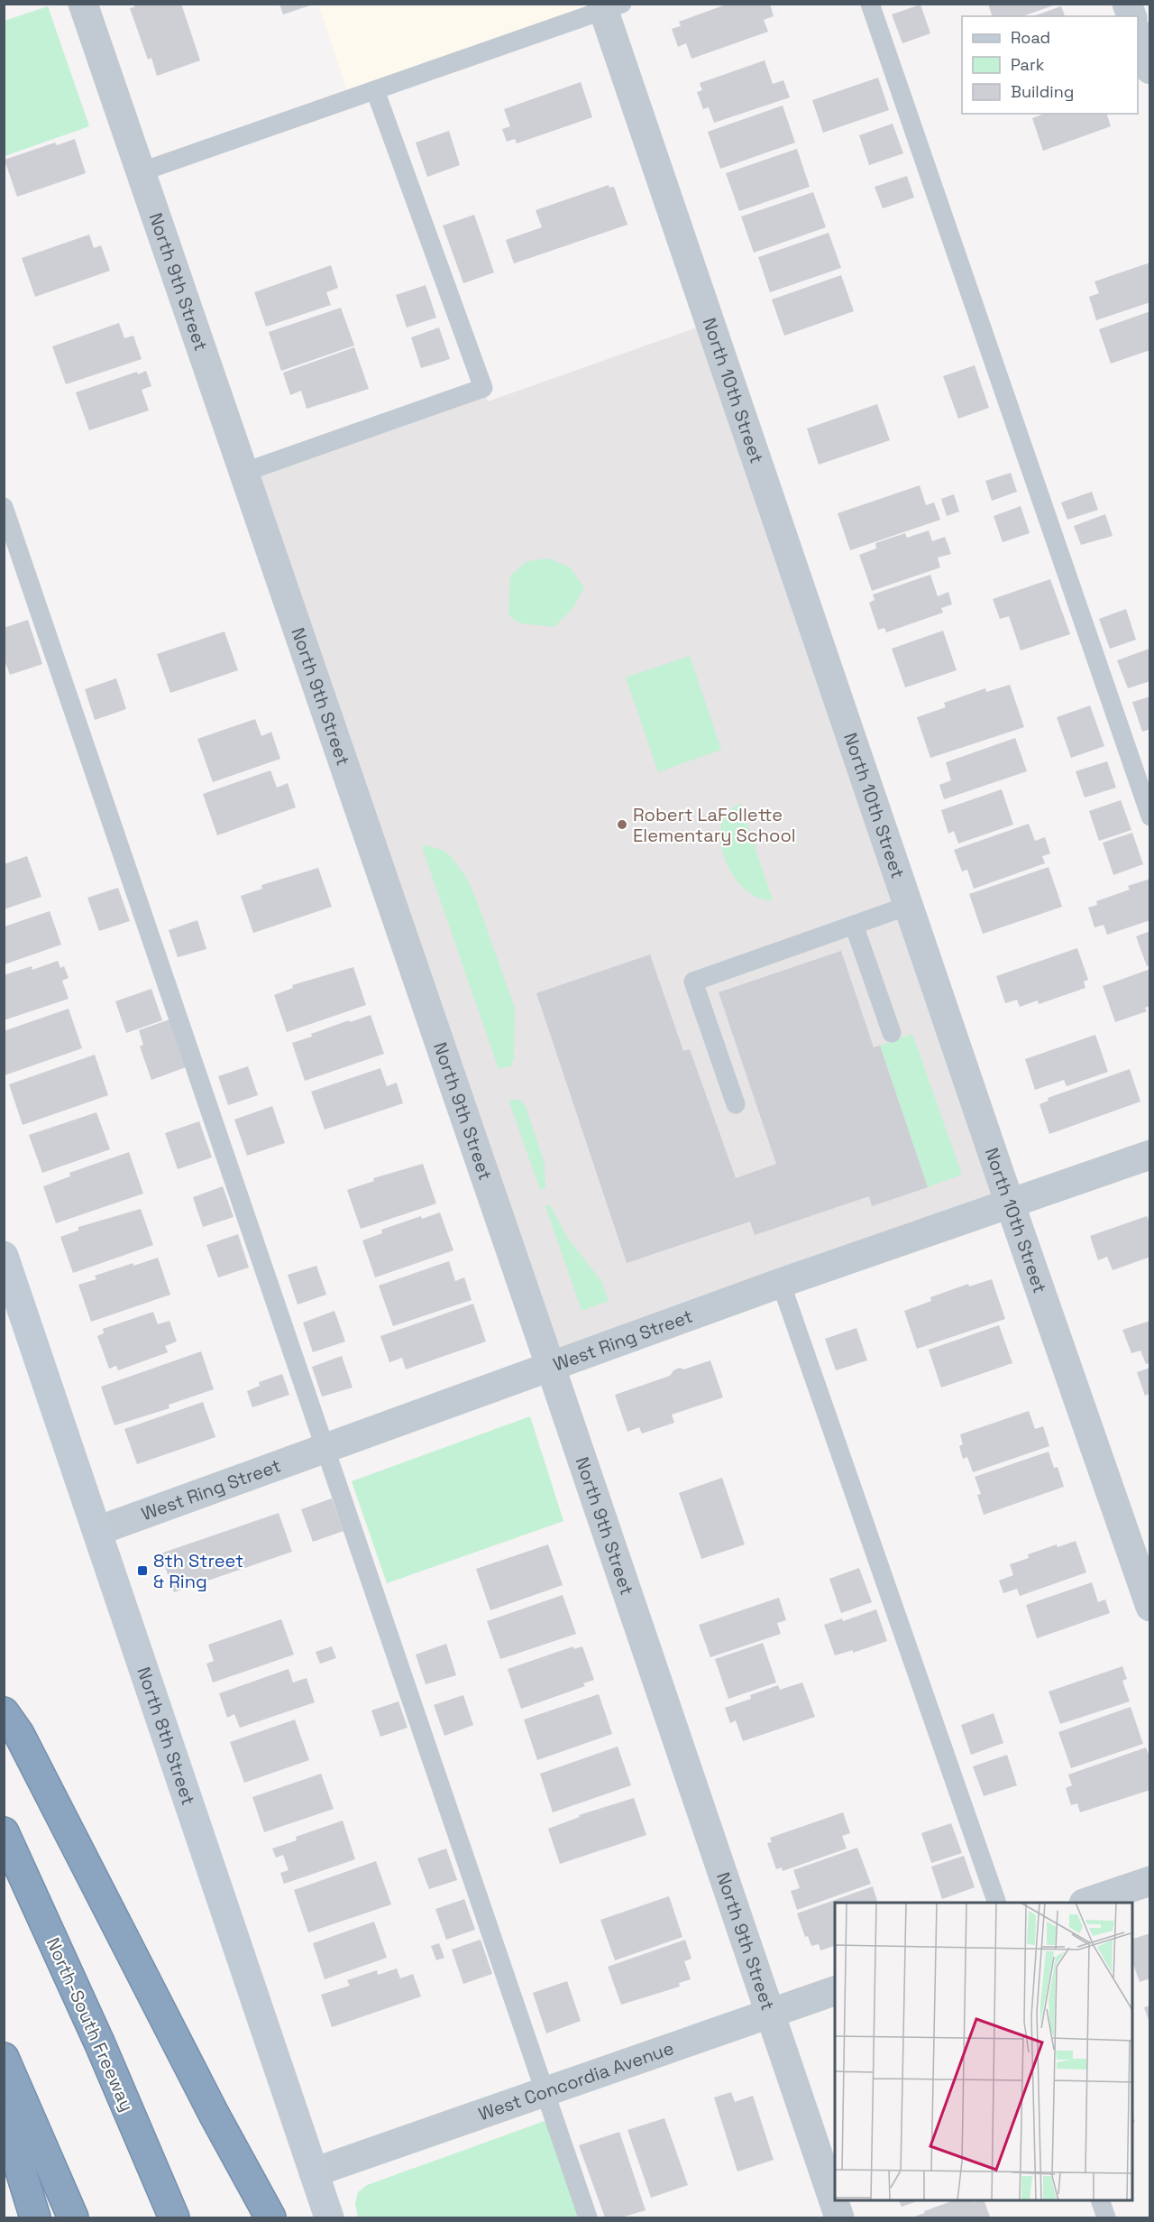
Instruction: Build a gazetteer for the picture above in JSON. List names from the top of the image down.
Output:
{
  "streets": {
    "highway": ["North-South Freeway"],
    "street": [
      "North 9th Street",
      "North 10th Street",
      "West Ring Street",
      "North 8th Street",
      "West Concordia Avenue"
    ]
  },
  "crossings": [
    ["North 9th Street", "West Ring Street"],
    ["North 9th Street", "West Concordia Avenue"],
    ["North 10th Street", "West Ring Street"],
    ["West Ring Street", "North 8th Street"],
    ["North 8th Street", "West Concordia Avenue"]
  ],
  "places": {
    "other": ["Robert LaFollette Elementary School"],
    "transit": ["8th Street & Ring"]
  },
  "legend": ["Road", "Park", "Building"]
}
